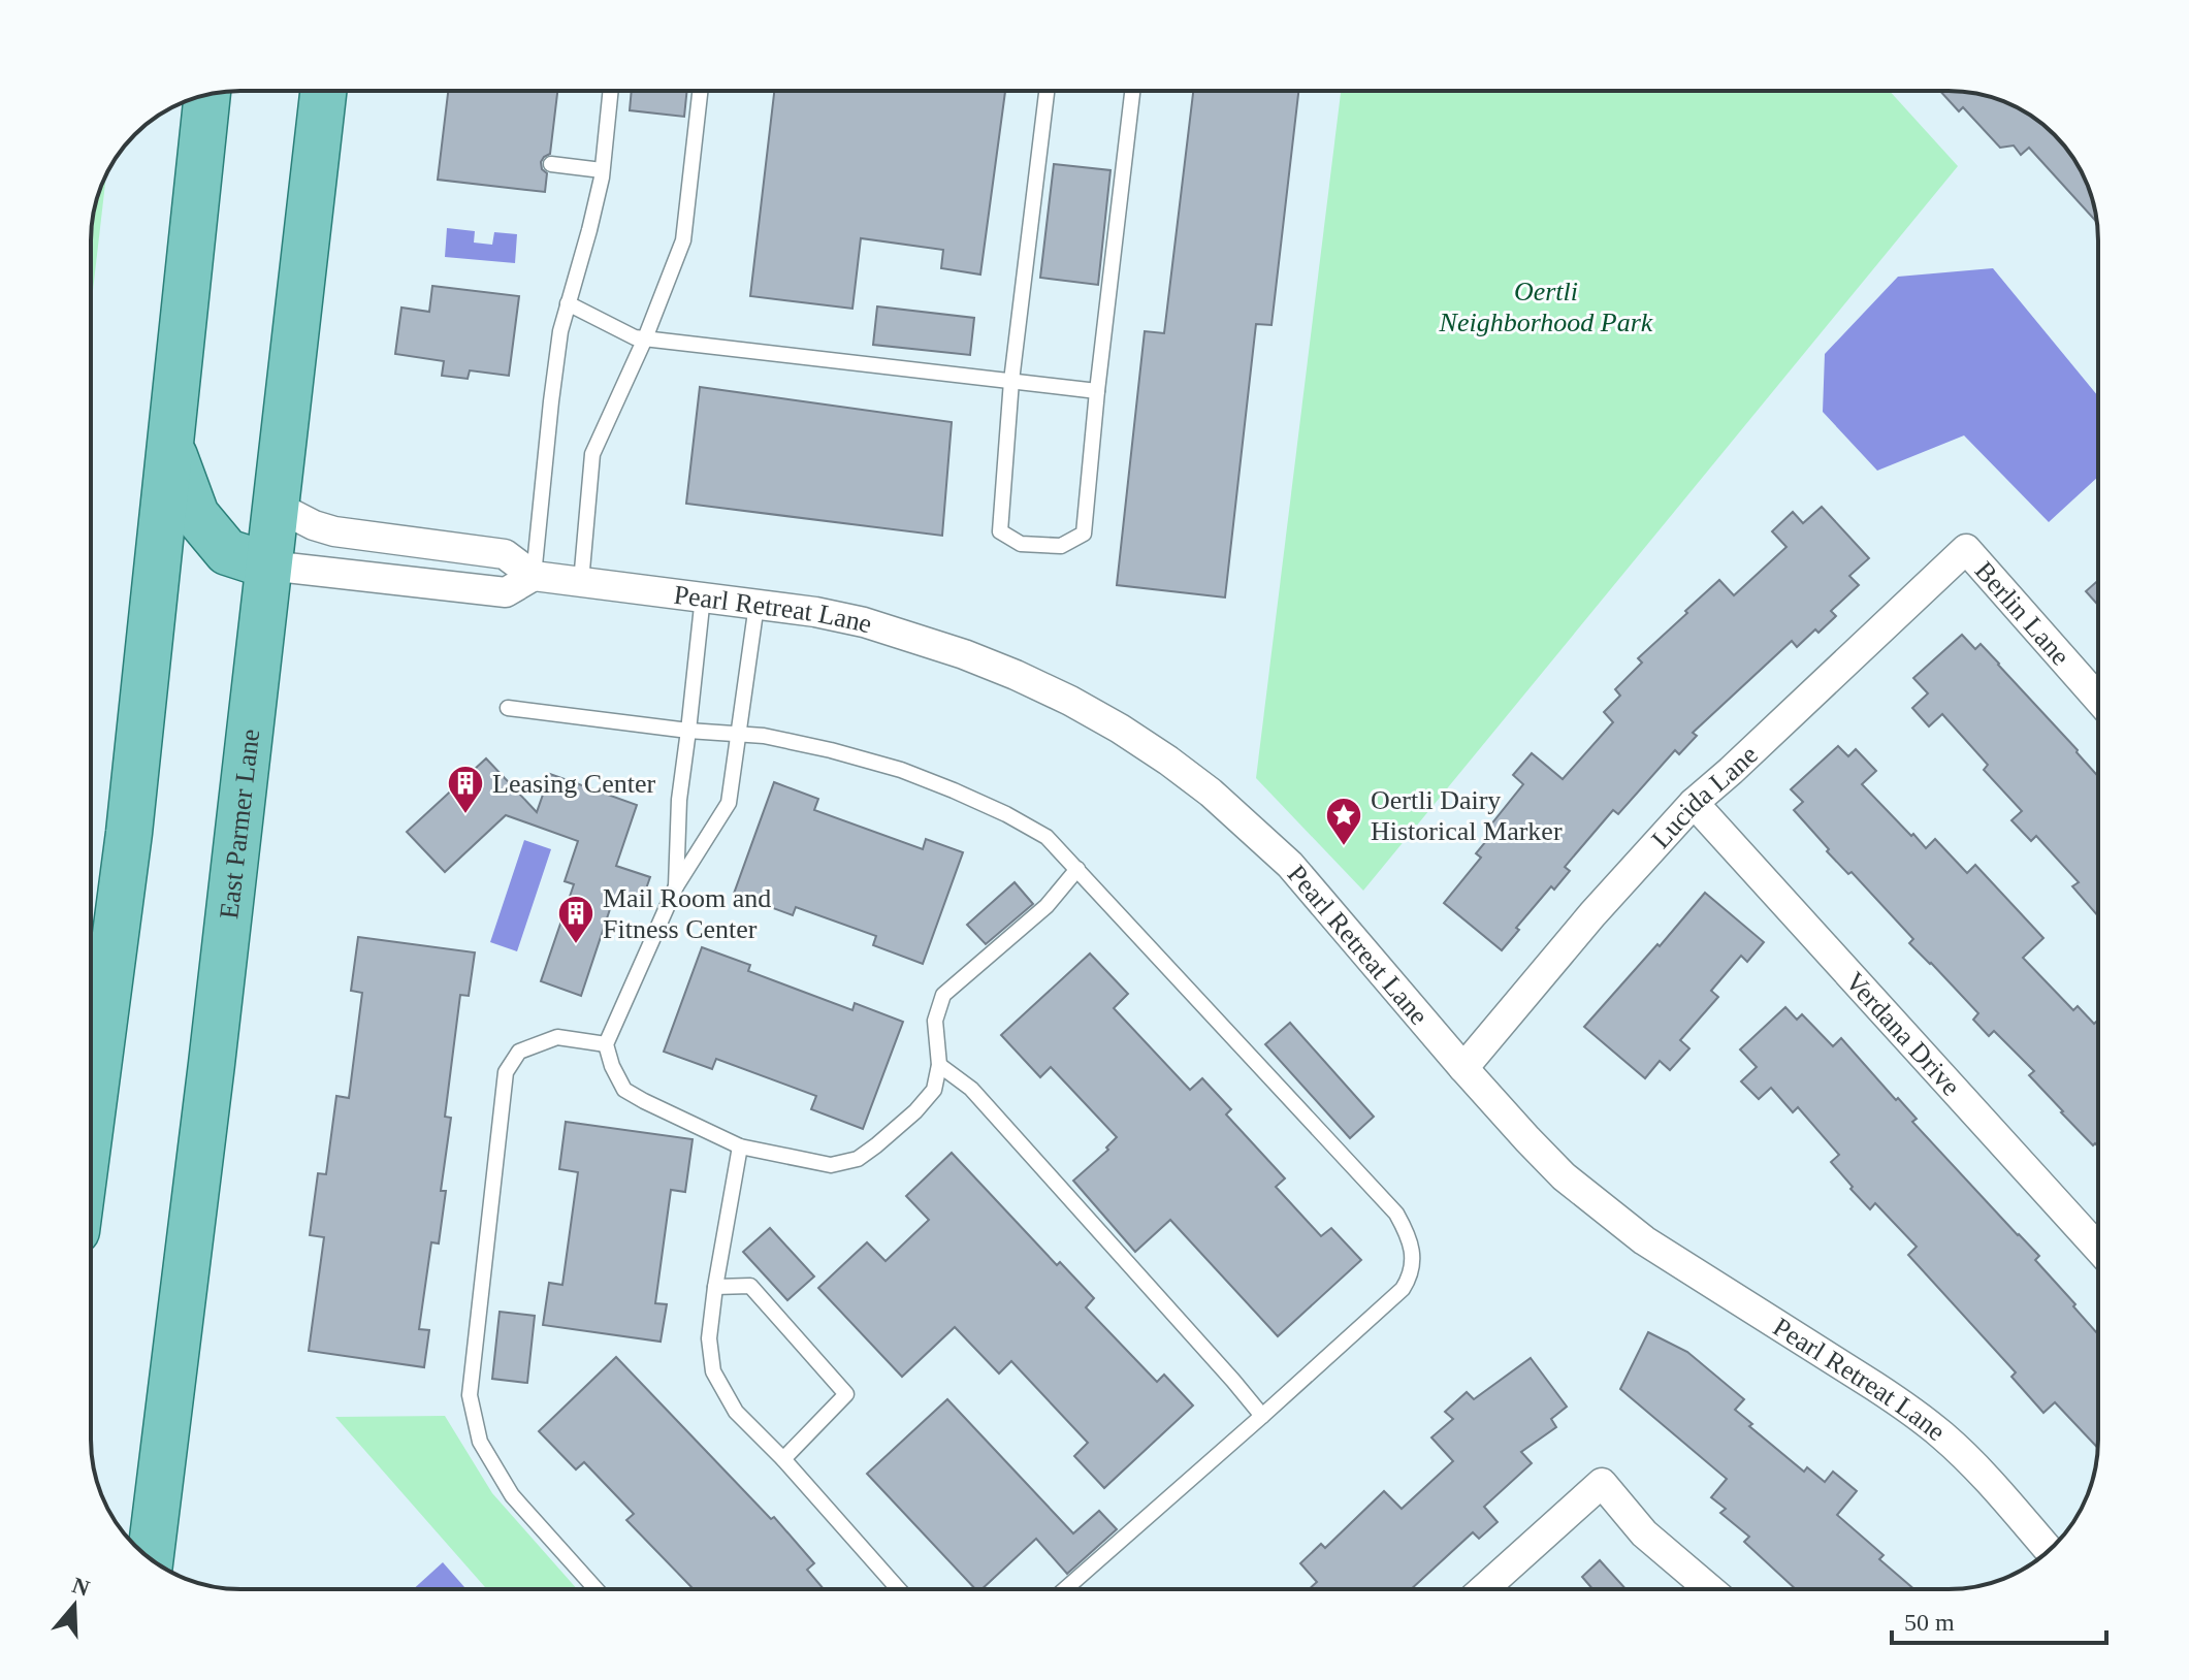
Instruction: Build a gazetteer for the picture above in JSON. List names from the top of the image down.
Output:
{
  "streets": {
    "main road": ["East Parmer Lane"],
    "street": [
      "Pearl Retreat Lane",
      "Berlin Lane",
      "Lucida Lane",
      "Verdana Drive"
    ]
  },
  "crossings": [
    ["Pearl Retreat Lane", "Lucida Lane"],
    ["Pearl Retreat Lane", "East Parmer Lane"],
    ["Berlin Lane", "Lucida Lane"],
    ["Lucida Lane", "Verdana Drive"]
  ],
  "parks": ["Oertli Neighborhood Park"],
  "places": {
    "building": ["Leasing Center", "Mail Room and Fitness Center"],
    "place": ["Oertli Dairy Historical Marker"]
  },
  "scale_bar": "50 m",
  "north": "top"
}
